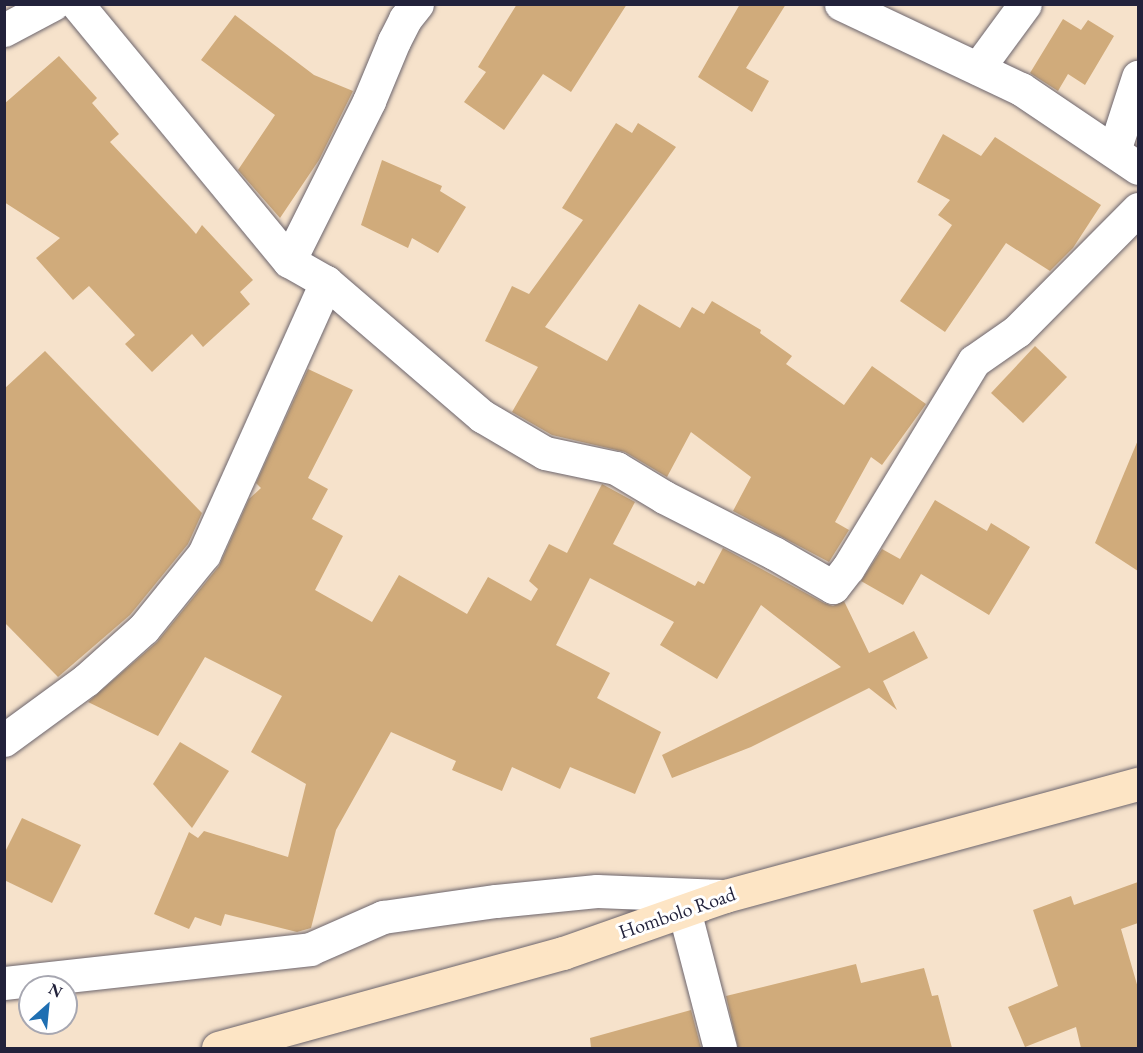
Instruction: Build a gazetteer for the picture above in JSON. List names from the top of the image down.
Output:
{
  "streets": {
    "street": ["Hombolo Road"]
  },
  "north": "top right"
}
